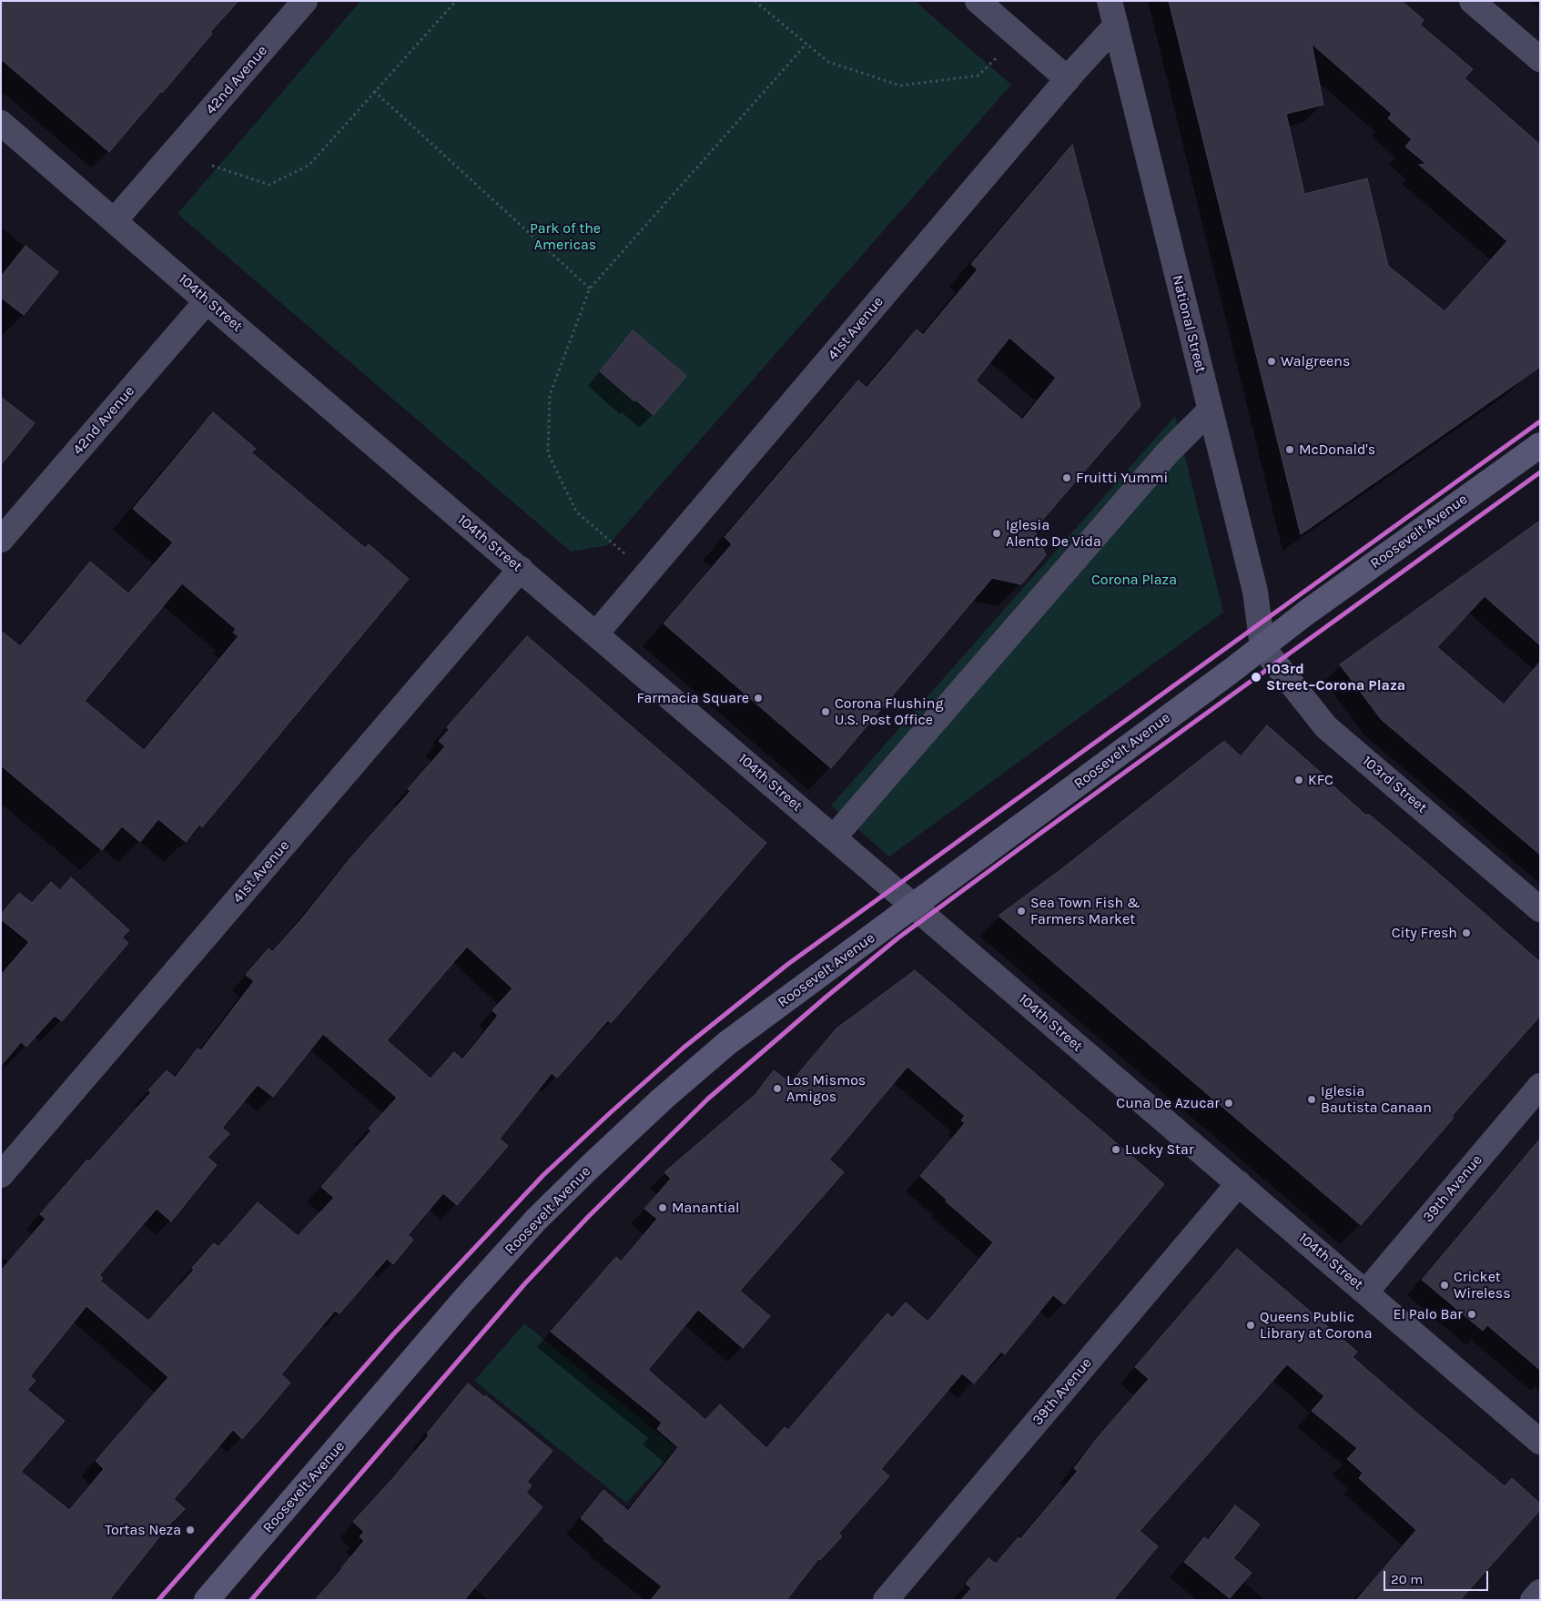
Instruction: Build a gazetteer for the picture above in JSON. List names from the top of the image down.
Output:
{
  "streets": {
    "main road": ["Roosevelt Avenue"],
    "street": [
      "42nd Avenue",
      "104th Street",
      "National Street",
      "41st Avenue",
      "103rd Street",
      "39th Avenue"
    ]
  },
  "crossings": [
    ["42nd Avenue", "104th Street"],
    ["104th Street", "41st Avenue"],
    ["104th Street", "Roosevelt Avenue"],
    ["104th Street", "39th Avenue"],
    ["National Street", "41st Avenue"],
    ["National Street", "Roosevelt Avenue"],
    ["National Street", "103rd Street"],
    ["Roosevelt Avenue", "103rd Street"]
  ],
  "parks": ["Park of the Americas", "Corona Plaza"],
  "places": [
    "Walgreens",
    "McDonald's",
    "Fruitti Yummi",
    "Iglesia Alento De Vida",
    "103rd Street–Corona Plaza",
    "Farmacia Square",
    "Corona Flushing U.S. Post Office",
    "KFC",
    "Sea Town Fish & Farmers Market",
    "City Fresh",
    "Los Mismos Amigos",
    "Iglesia Bautista Canaan",
    "Cuna De Azucar",
    "Lucky Star",
    "Manantial",
    "Cricket Wireless",
    "El Palo Bar",
    "Queens Public Library at Corona",
    "Tortas Neza"
  ],
  "scale_bar": "20 m"
}
